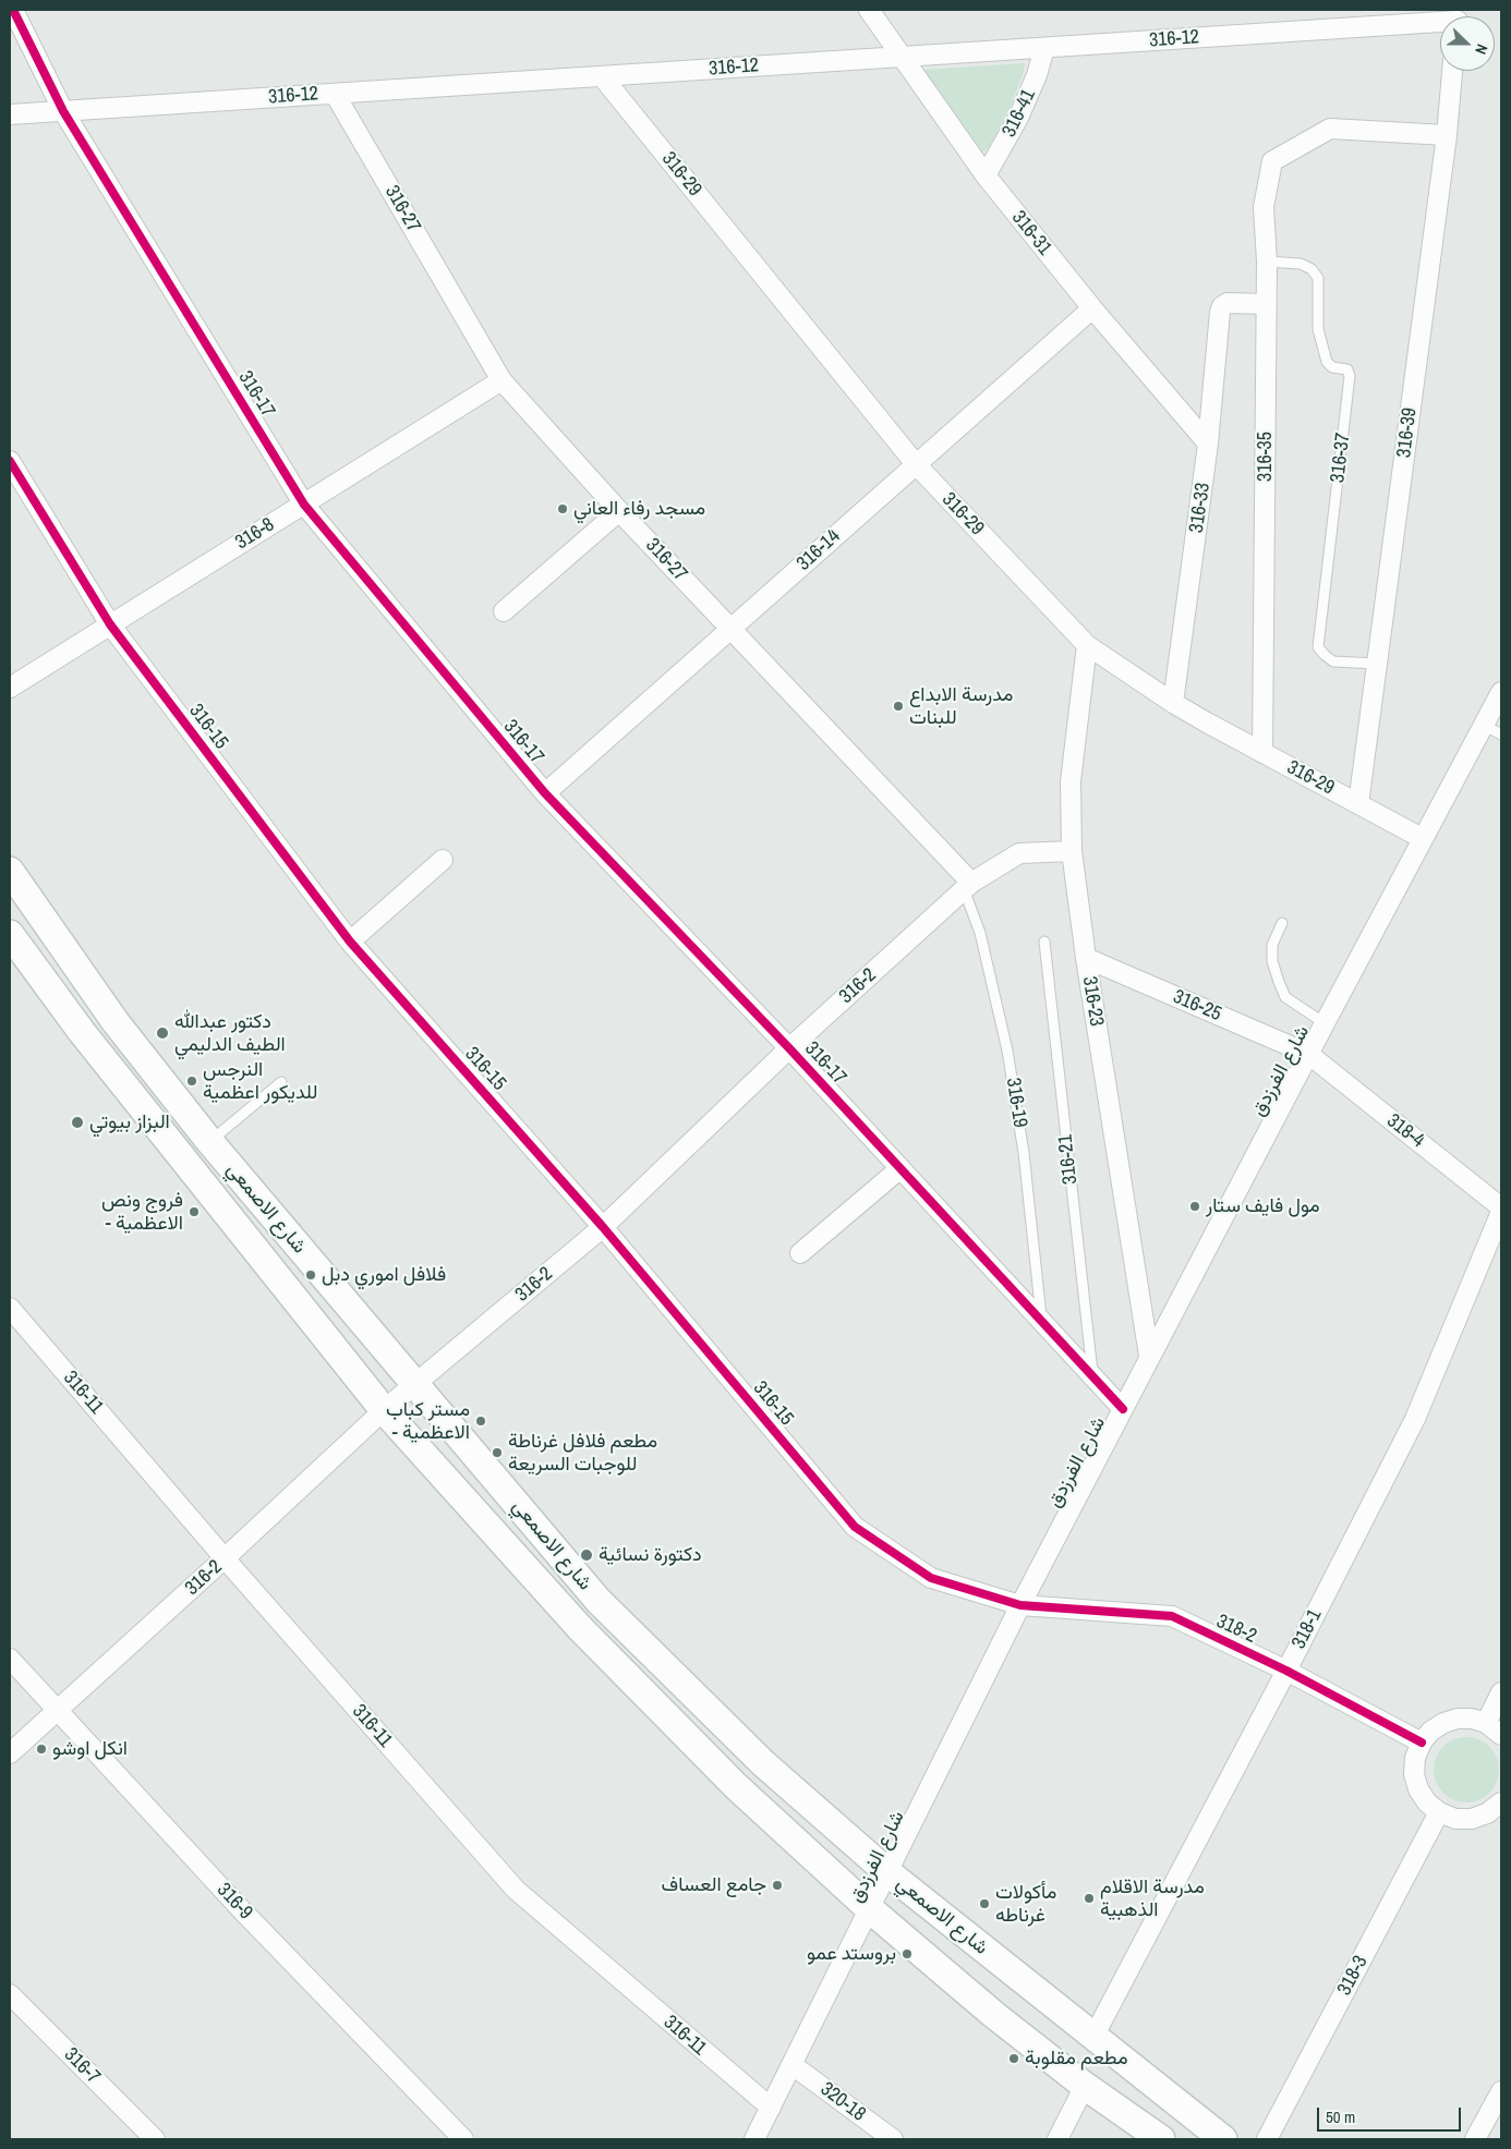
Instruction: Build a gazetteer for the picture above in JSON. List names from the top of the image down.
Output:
{
  "streets": {
    "street": [
      "316-12",
      "316-41",
      "316-29",
      "316-27",
      "316-31",
      "316-17",
      "316-39",
      "316-35",
      "316-33",
      "316-8",
      "316-14",
      "316-15",
      "316-2",
      "316-23",
      "316-25",
      "شارع الفرزدق",
      "318-4",
      "شارع الاصمعي",
      "316-11",
      "318-2",
      "318-1",
      "316-9",
      "318-3",
      "316-7",
      "320-18"
    ],
    "lane": ["316-37", "316-19", "316-21"]
  },
  "crossings": [
    ["316-12", "316-41"],
    ["316-12", "316-29"],
    ["316-12", "316-27"],
    ["316-12", "316-31"],
    ["316-12", "316-17"],
    ["316-41", "316-31"],
    ["316-29", "316-39"],
    ["316-29", "316-35"],
    ["316-29", "316-33"],
    ["316-29", "316-14"],
    ["316-29", "316-23"],
    ["316-29", "شارع الفرزدق"],
    ["316-27", "316-8"],
    ["316-27", "316-14"],
    ["316-27", "316-2"],
    ["316-27", "316-19"],
    ["316-31", "316-33"],
    ["316-31", "316-14"],
    ["316-17", "316-8"],
    ["316-17", "316-14"],
    ["316-17", "316-2"],
    ["316-17", "شارع الفرزدق"],
    ["316-17", "316-19"],
    ["316-17", "316-21"],
    ["316-39", "316-35"],
    ["316-39", "316-37"],
    ["316-35", "316-37"],
    ["316-35", "316-33"],
    ["316-8", "316-15"],
    ["316-15", "316-2"],
    ["316-15", "شارع الفرزدق"],
    ["316-15", "318-2"],
    ["316-2", "316-23"],
    ["316-2", "316-19"],
    ["316-2", "شارع الاصمعي"],
    ["316-2", "316-11"],
    ["316-2", "316-9"],
    ["316-23", "316-25"],
    ["316-23", "شارع الفرزدق"],
    ["316-25", "شارع الفرزدق"],
    ["316-25", "318-4"],
    ["شارع الفرزدق", "318-4"],
    ["شارع الفرزدق", "شارع الاصمعي"],
    ["شارع الفرزدق", "316-11"],
    ["شارع الفرزدق", "318-2"],
    ["شارع الفرزدق", "320-18"],
    ["شارع الاصمعي", "318-1"],
    ["318-2", "318-1"]
  ],
  "places": [
    "مسجد رفاء العاني",
    "مدرسة الابداع للبنات",
    "دكتور عبدالله الطيف الدليمي",
    "النرجس للديكور اعظمية",
    "البزاز بيوتي",
    "مول فايف ستار",
    "فروج ونص - الاعظمية",
    "فلافل اموري دبل",
    "مستر كباب - الاعظمية",
    "مطعم فلافل غرناطة للوجبات السريعة",
    "دكتورة نسائية",
    "انكل اوشو",
    "جامع العساف",
    "مدرسة الاقلام الذهبية",
    "مأكولات غرناطه",
    "بروستد عمو",
    "مطعم مقلوبة"
  ],
  "scale_bar": "50 m",
  "north": "right"
}
